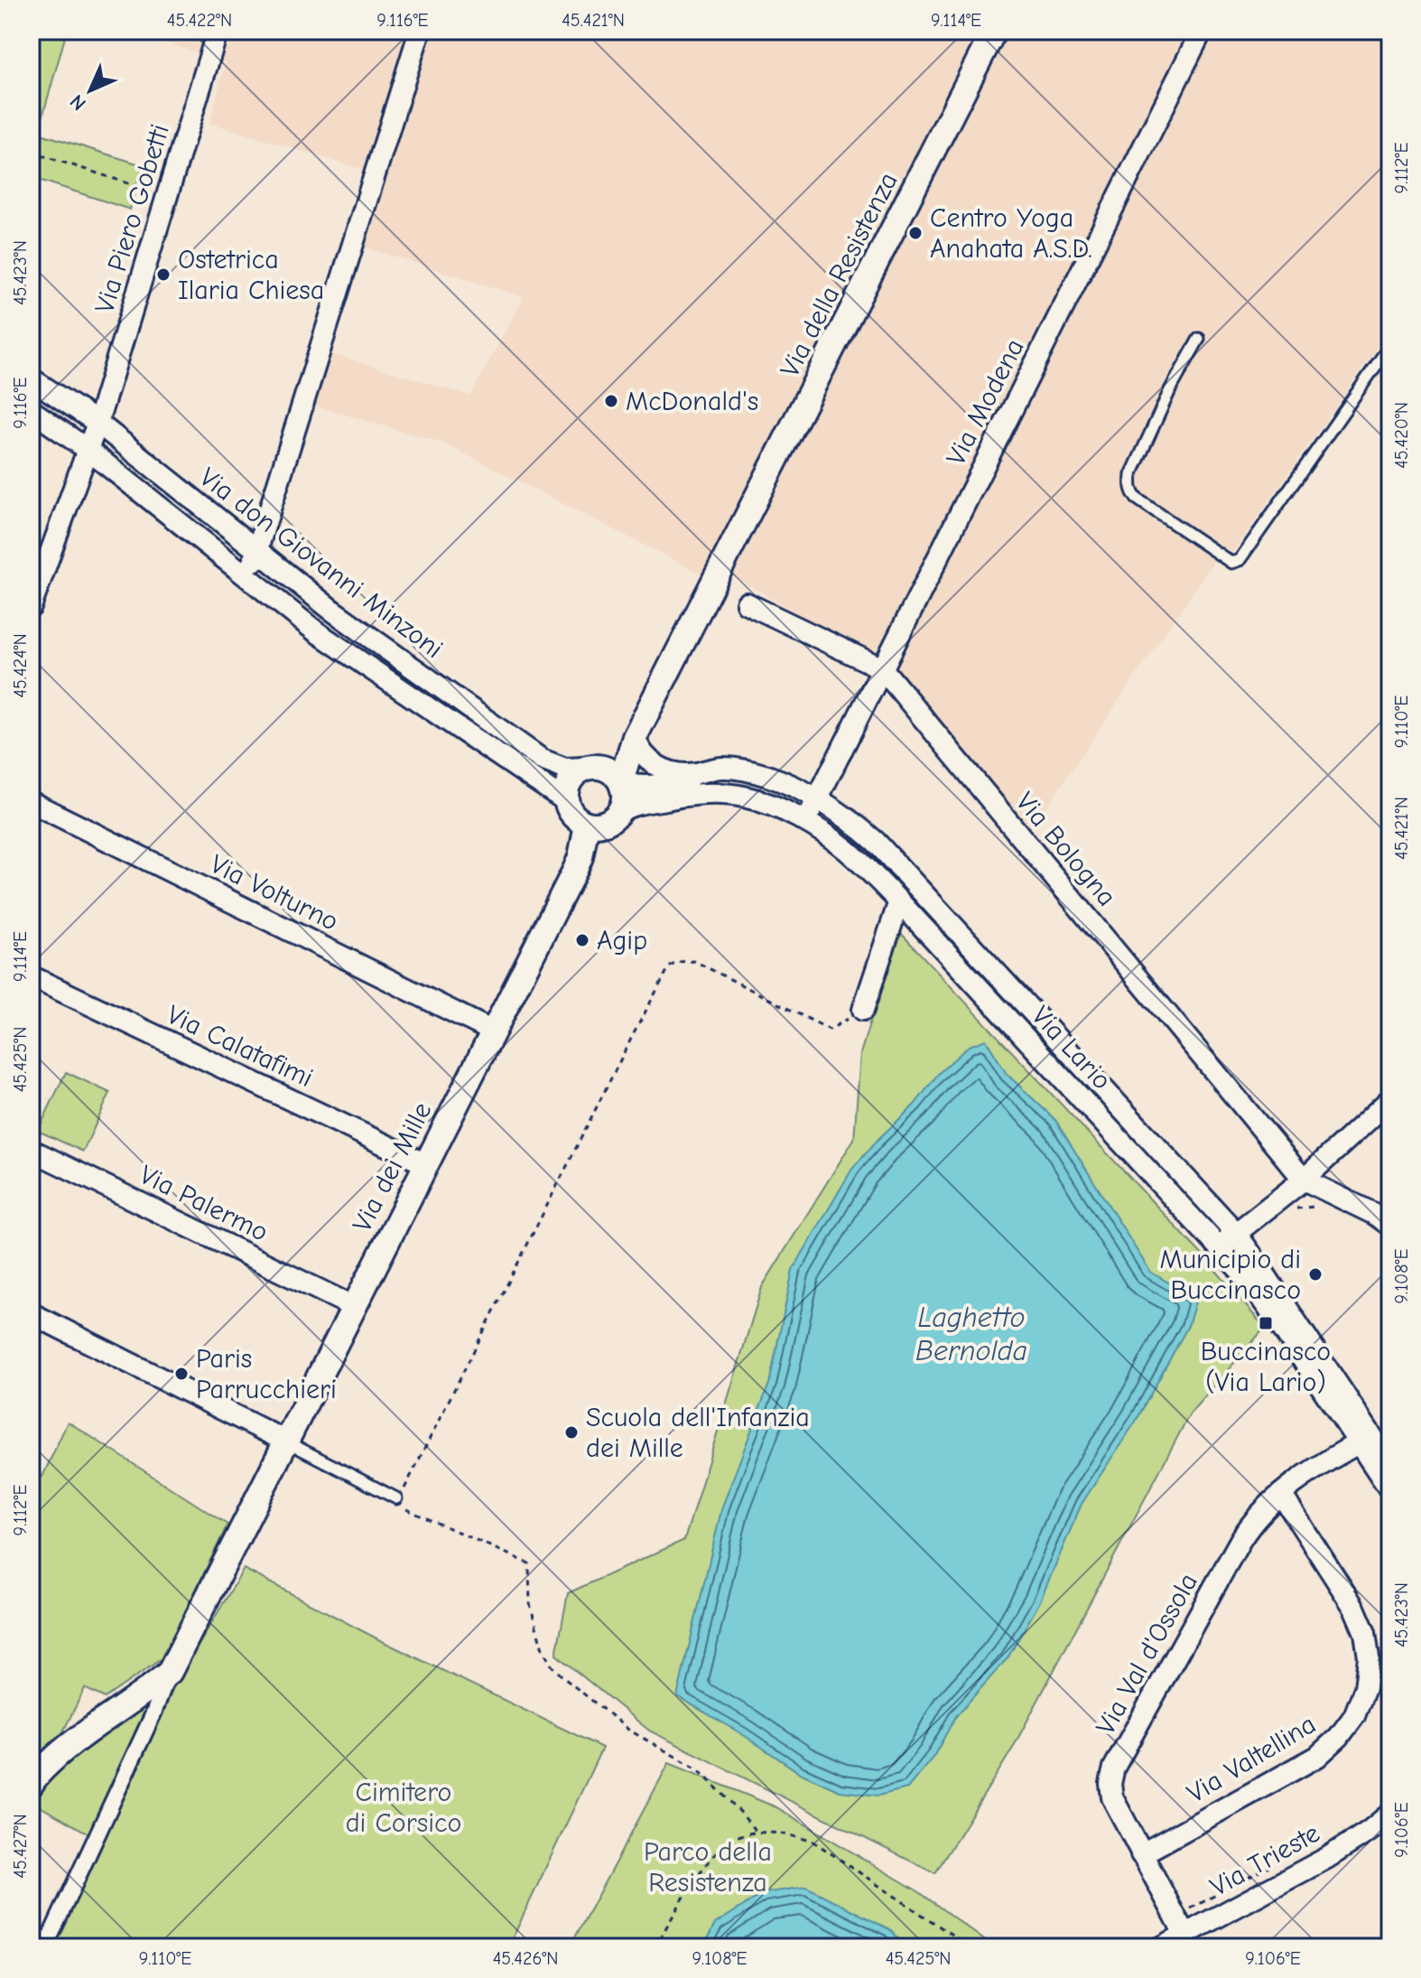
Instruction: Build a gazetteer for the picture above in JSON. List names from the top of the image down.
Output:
{
  "streets": {
    "street": [
      "Via Piero Gobetti",
      "Via della Resistenza",
      "Via Modena",
      "Via don Giovanni Minzoni",
      "Via Bologna",
      "Via Volturno",
      "Via Calatafimi",
      "Via Lario",
      "Via dei Mille",
      "Via Palermo",
      "Via Val d'Ossola",
      "Via Valtellina",
      "Via Trieste"
    ]
  },
  "crossings": [
    ["Via Piero Gobetti", "Via don Giovanni Minzoni"],
    ["Via della Resistenza", "Via don Giovanni Minzoni"],
    ["Via della Resistenza", "Via Lario"],
    ["Via della Resistenza", "Via dei Mille"],
    ["Via Modena", "Via Bologna"],
    ["Via Modena", "Via Lario"],
    ["Via don Giovanni Minzoni", "Via Lario"],
    ["Via don Giovanni Minzoni", "Via dei Mille"],
    ["Via Volturno", "Via dei Mille"],
    ["Via Calatafimi", "Via dei Mille"],
    ["Via Lario", "Via dei Mille"],
    ["Via Lario", "Via Val d'Ossola"],
    ["Via dei Mille", "Via Palermo"],
    ["Via Val d'Ossola", "Via Valtellina"],
    ["Via Val d'Ossola", "Via Trieste"]
  ],
  "water": ["Laghetto Bernolda"],
  "parks": ["Cimitero di Corsico", "Parco della Resistenza"],
  "places": {
    "other": [
      "Centro Yoga Anahata A.S.D.",
      "Ostetrica Ilaria Chiesa",
      "McDonald's",
      "Agip",
      "Municipio di Buccinasco",
      "Paris Parrucchieri",
      "Scuola dell'Infanzia dei Mille"
    ],
    "transit": ["Buccinasco (Via Lario)"]
  },
  "north": "bottom left",
  "coordinates": [
    "45.422°N",
    "9.116°E",
    "45.421°N",
    "9.114°E",
    "9.112°E",
    "45.423°N",
    "45.420°N",
    "45.424°N",
    "9.110°E",
    "45.425°N",
    "9.108°E",
    "9.106°E",
    "45.427°N",
    "45.426°N"
  ]
}
